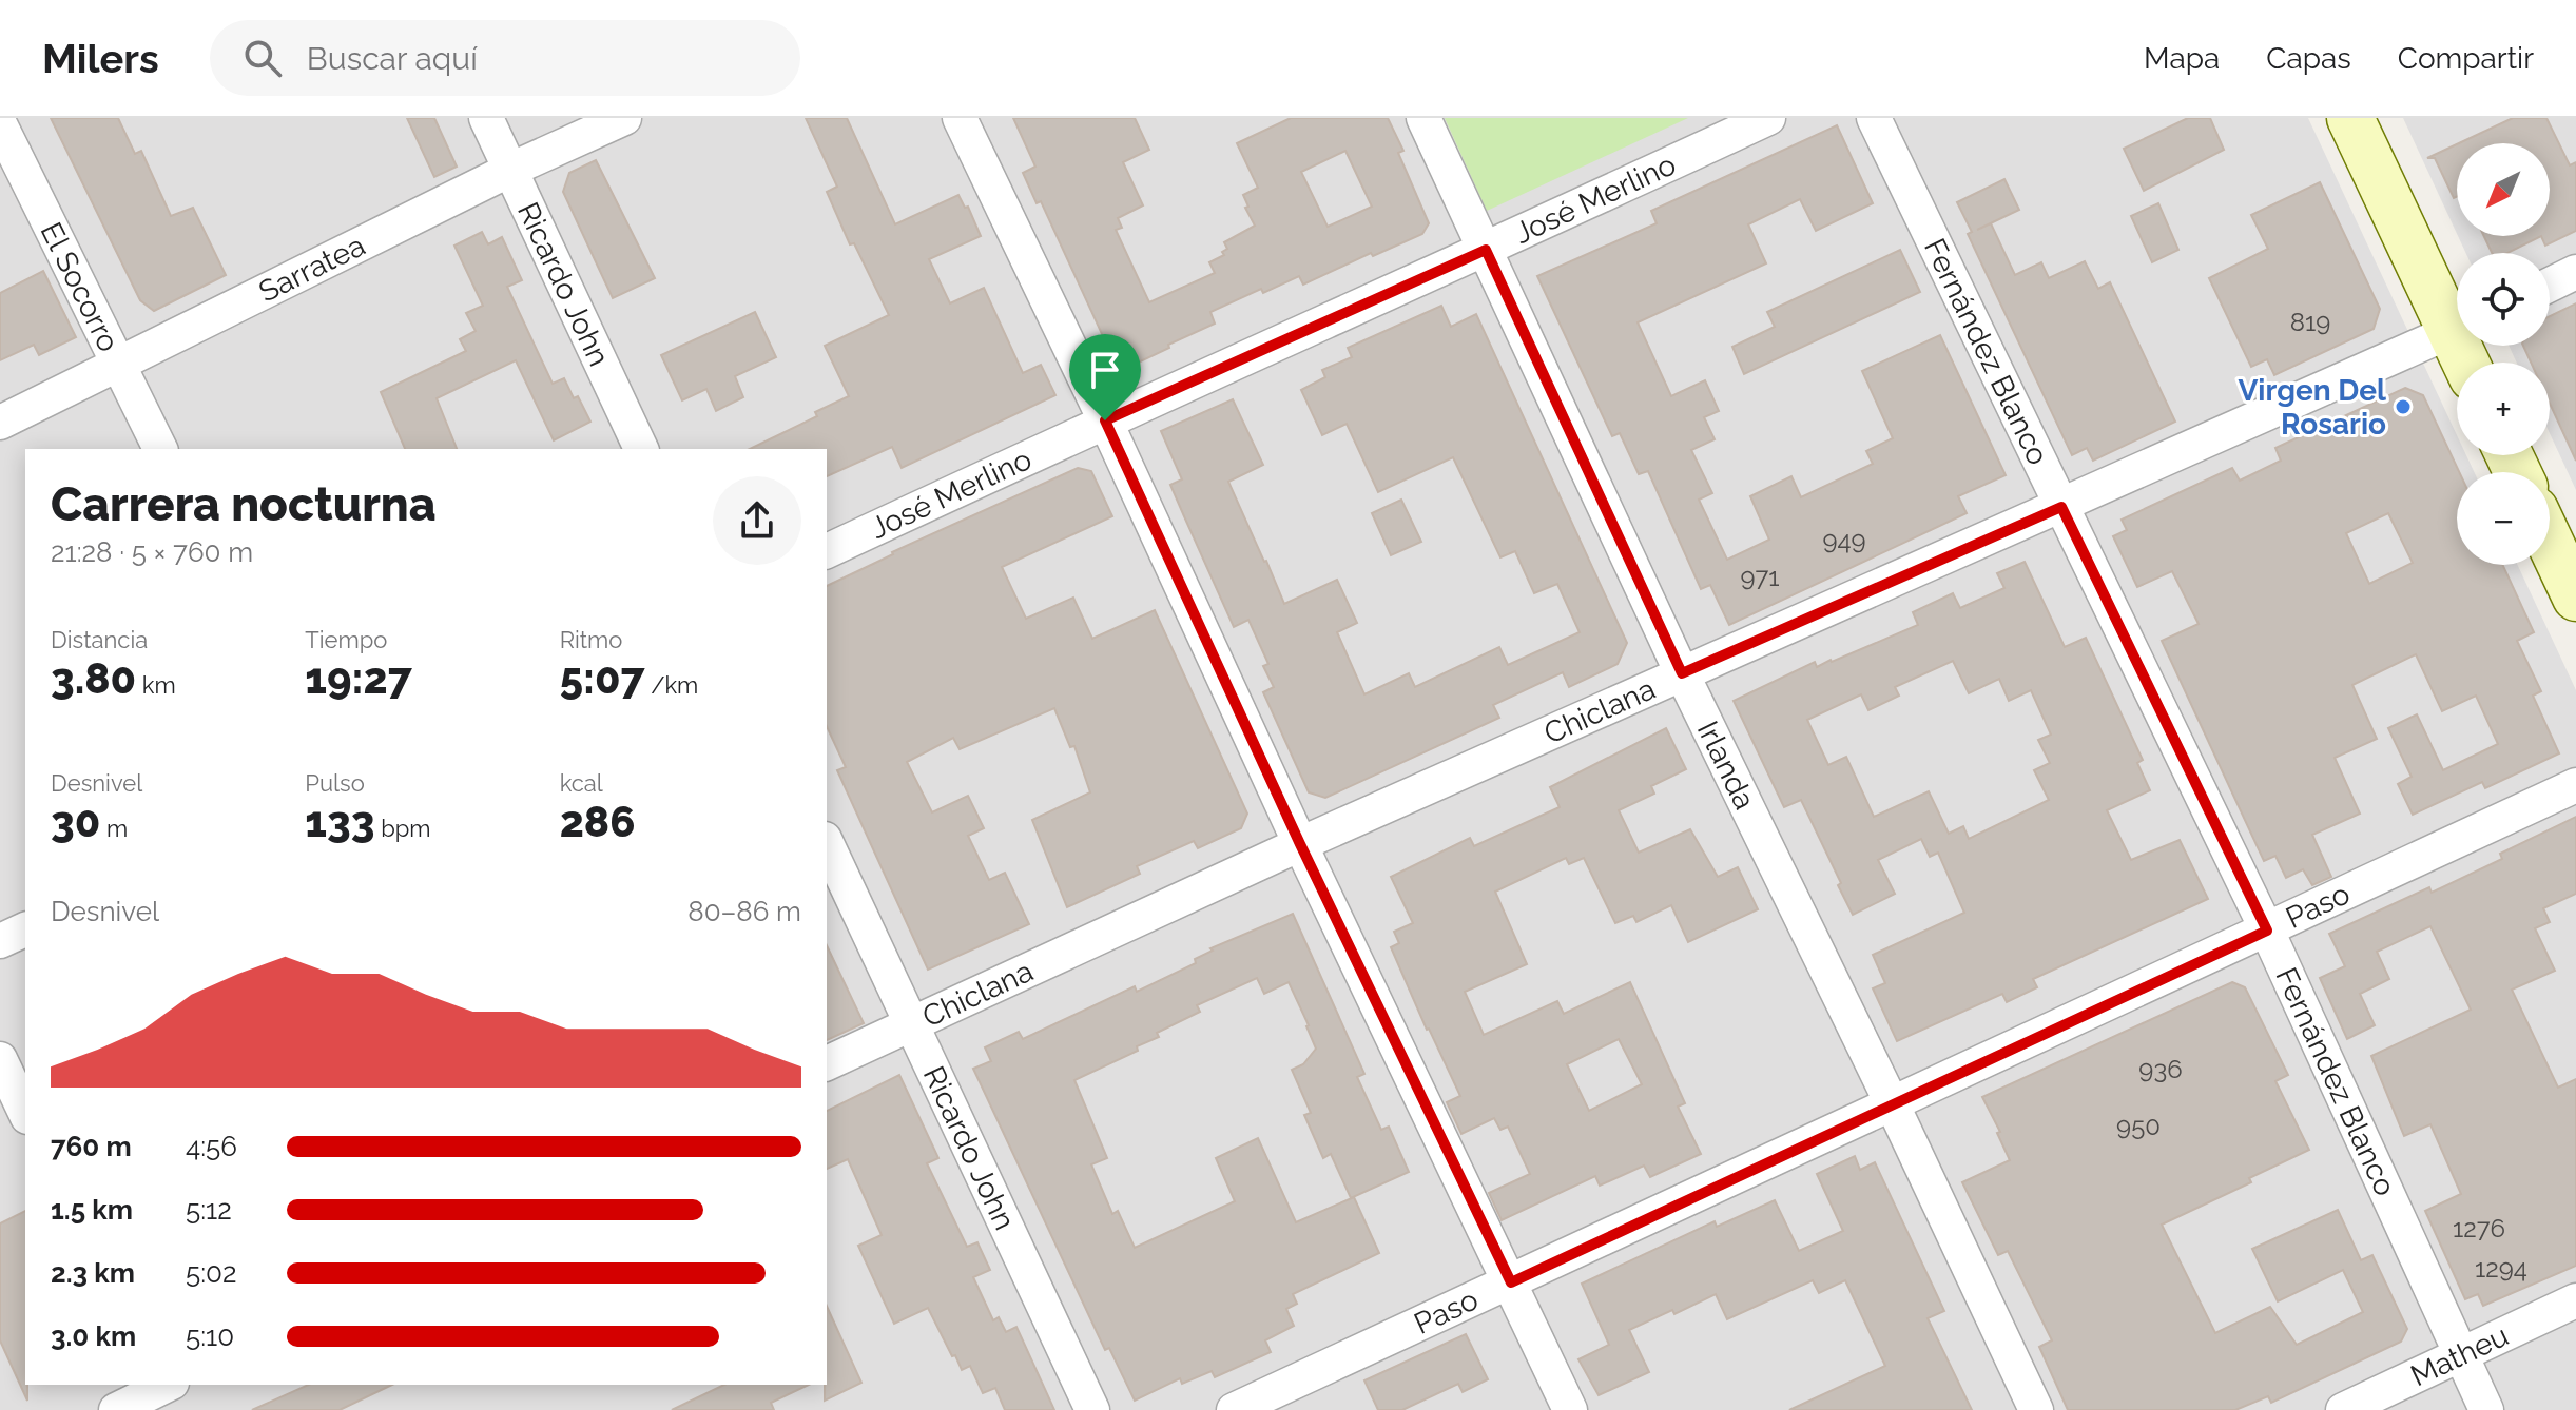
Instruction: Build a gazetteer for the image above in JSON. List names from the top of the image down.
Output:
{
  "streets": {
    "street": [
      "José Merlino",
      "Sarratea",
      "Ricardo John",
      "El Socorro",
      "Fernández Blanco",
      "Chiclana",
      "Irlanda",
      "Paso",
      "Matheu"
    ]
  },
  "crossings": [
    ["José Merlino", "Irlanda"],
    ["Sarratea", "Ricardo John"],
    ["Sarratea", "El Socorro"],
    ["Ricardo John", "Chiclana"],
    ["Fernández Blanco", "Chiclana"],
    ["Fernández Blanco", "Paso"],
    ["Fernández Blanco", "Matheu"],
    ["Chiclana", "Irlanda"],
    ["Irlanda", "Paso"]
  ],
  "places": ["Virgen Del Rosario"],
  "house_numbers": [
    "819",
    "949",
    "971",
    "936",
    "950",
    "1276",
    "1294"
  ],
  "north": "bottom left",
  "page": {
    "header": "Milers",
    "search": "Buscar aquí",
    "nav": ["Mapa", "Capas", "Compartir"],
    "map_buttons": ["+", "−"],
    "heading": ["Carrera nocturna", "21:28 · 5 × 760 m"],
    "stats": [
      ["Distancia", "3.80 km"],
      ["Tiempo", "19:27"],
      ["Ritmo", "5:07 /km"],
      ["Desnivel", "30 m"],
      ["Pulso", "133 bpm"],
      ["kcal", "286"]
    ],
    "chart": ["Desnivel", "80–86 m"],
    "list": [
      {
        "name": "760 m",
        "note": "4:56"
      },
      {
        "name": "1.5 km",
        "note": "5:12"
      },
      {
        "name": "2.3 km",
        "note": "5:02"
      },
      {
        "name": "3.0 km",
        "note": "5:10"
      }
    ]
  }
}
